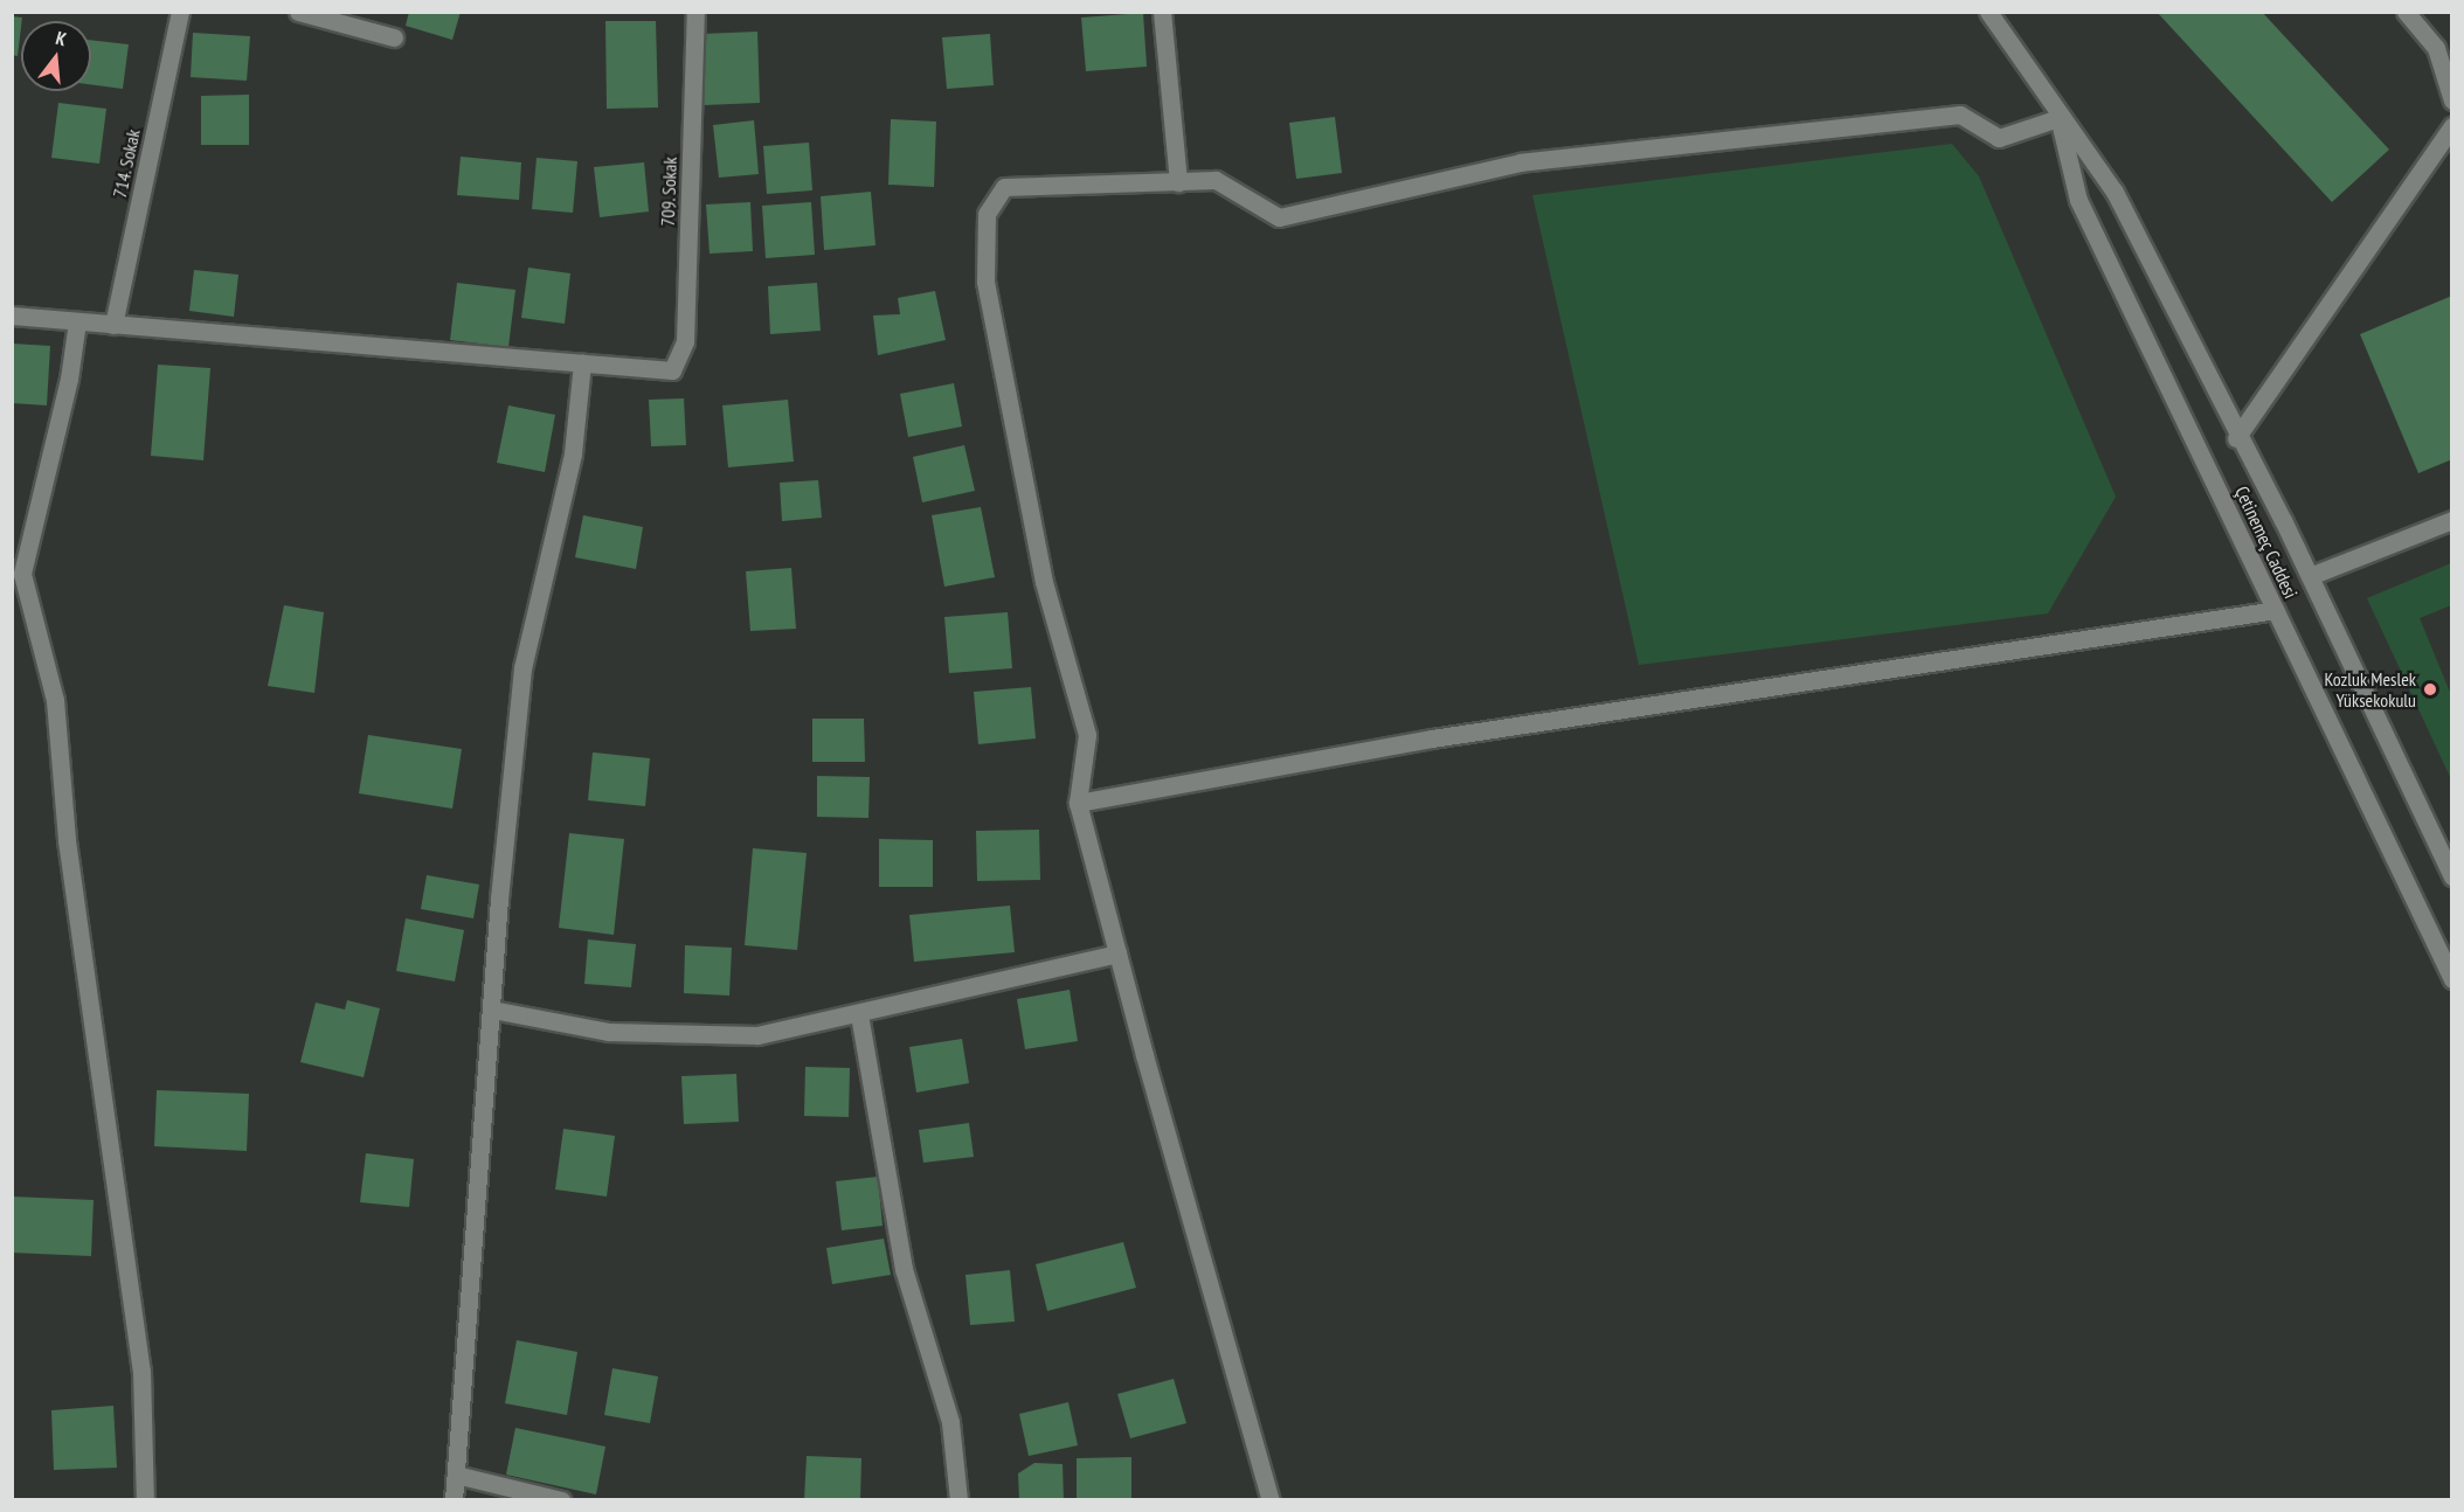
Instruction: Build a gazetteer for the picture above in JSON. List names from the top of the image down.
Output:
{
  "streets": {
    "street": ["714. Sokak", "709. Sokak", "Çetinemeç Caddesi"]
  },
  "places": ["Kozluk Meslek Yüksekokulu"],
  "north": "top"
}
